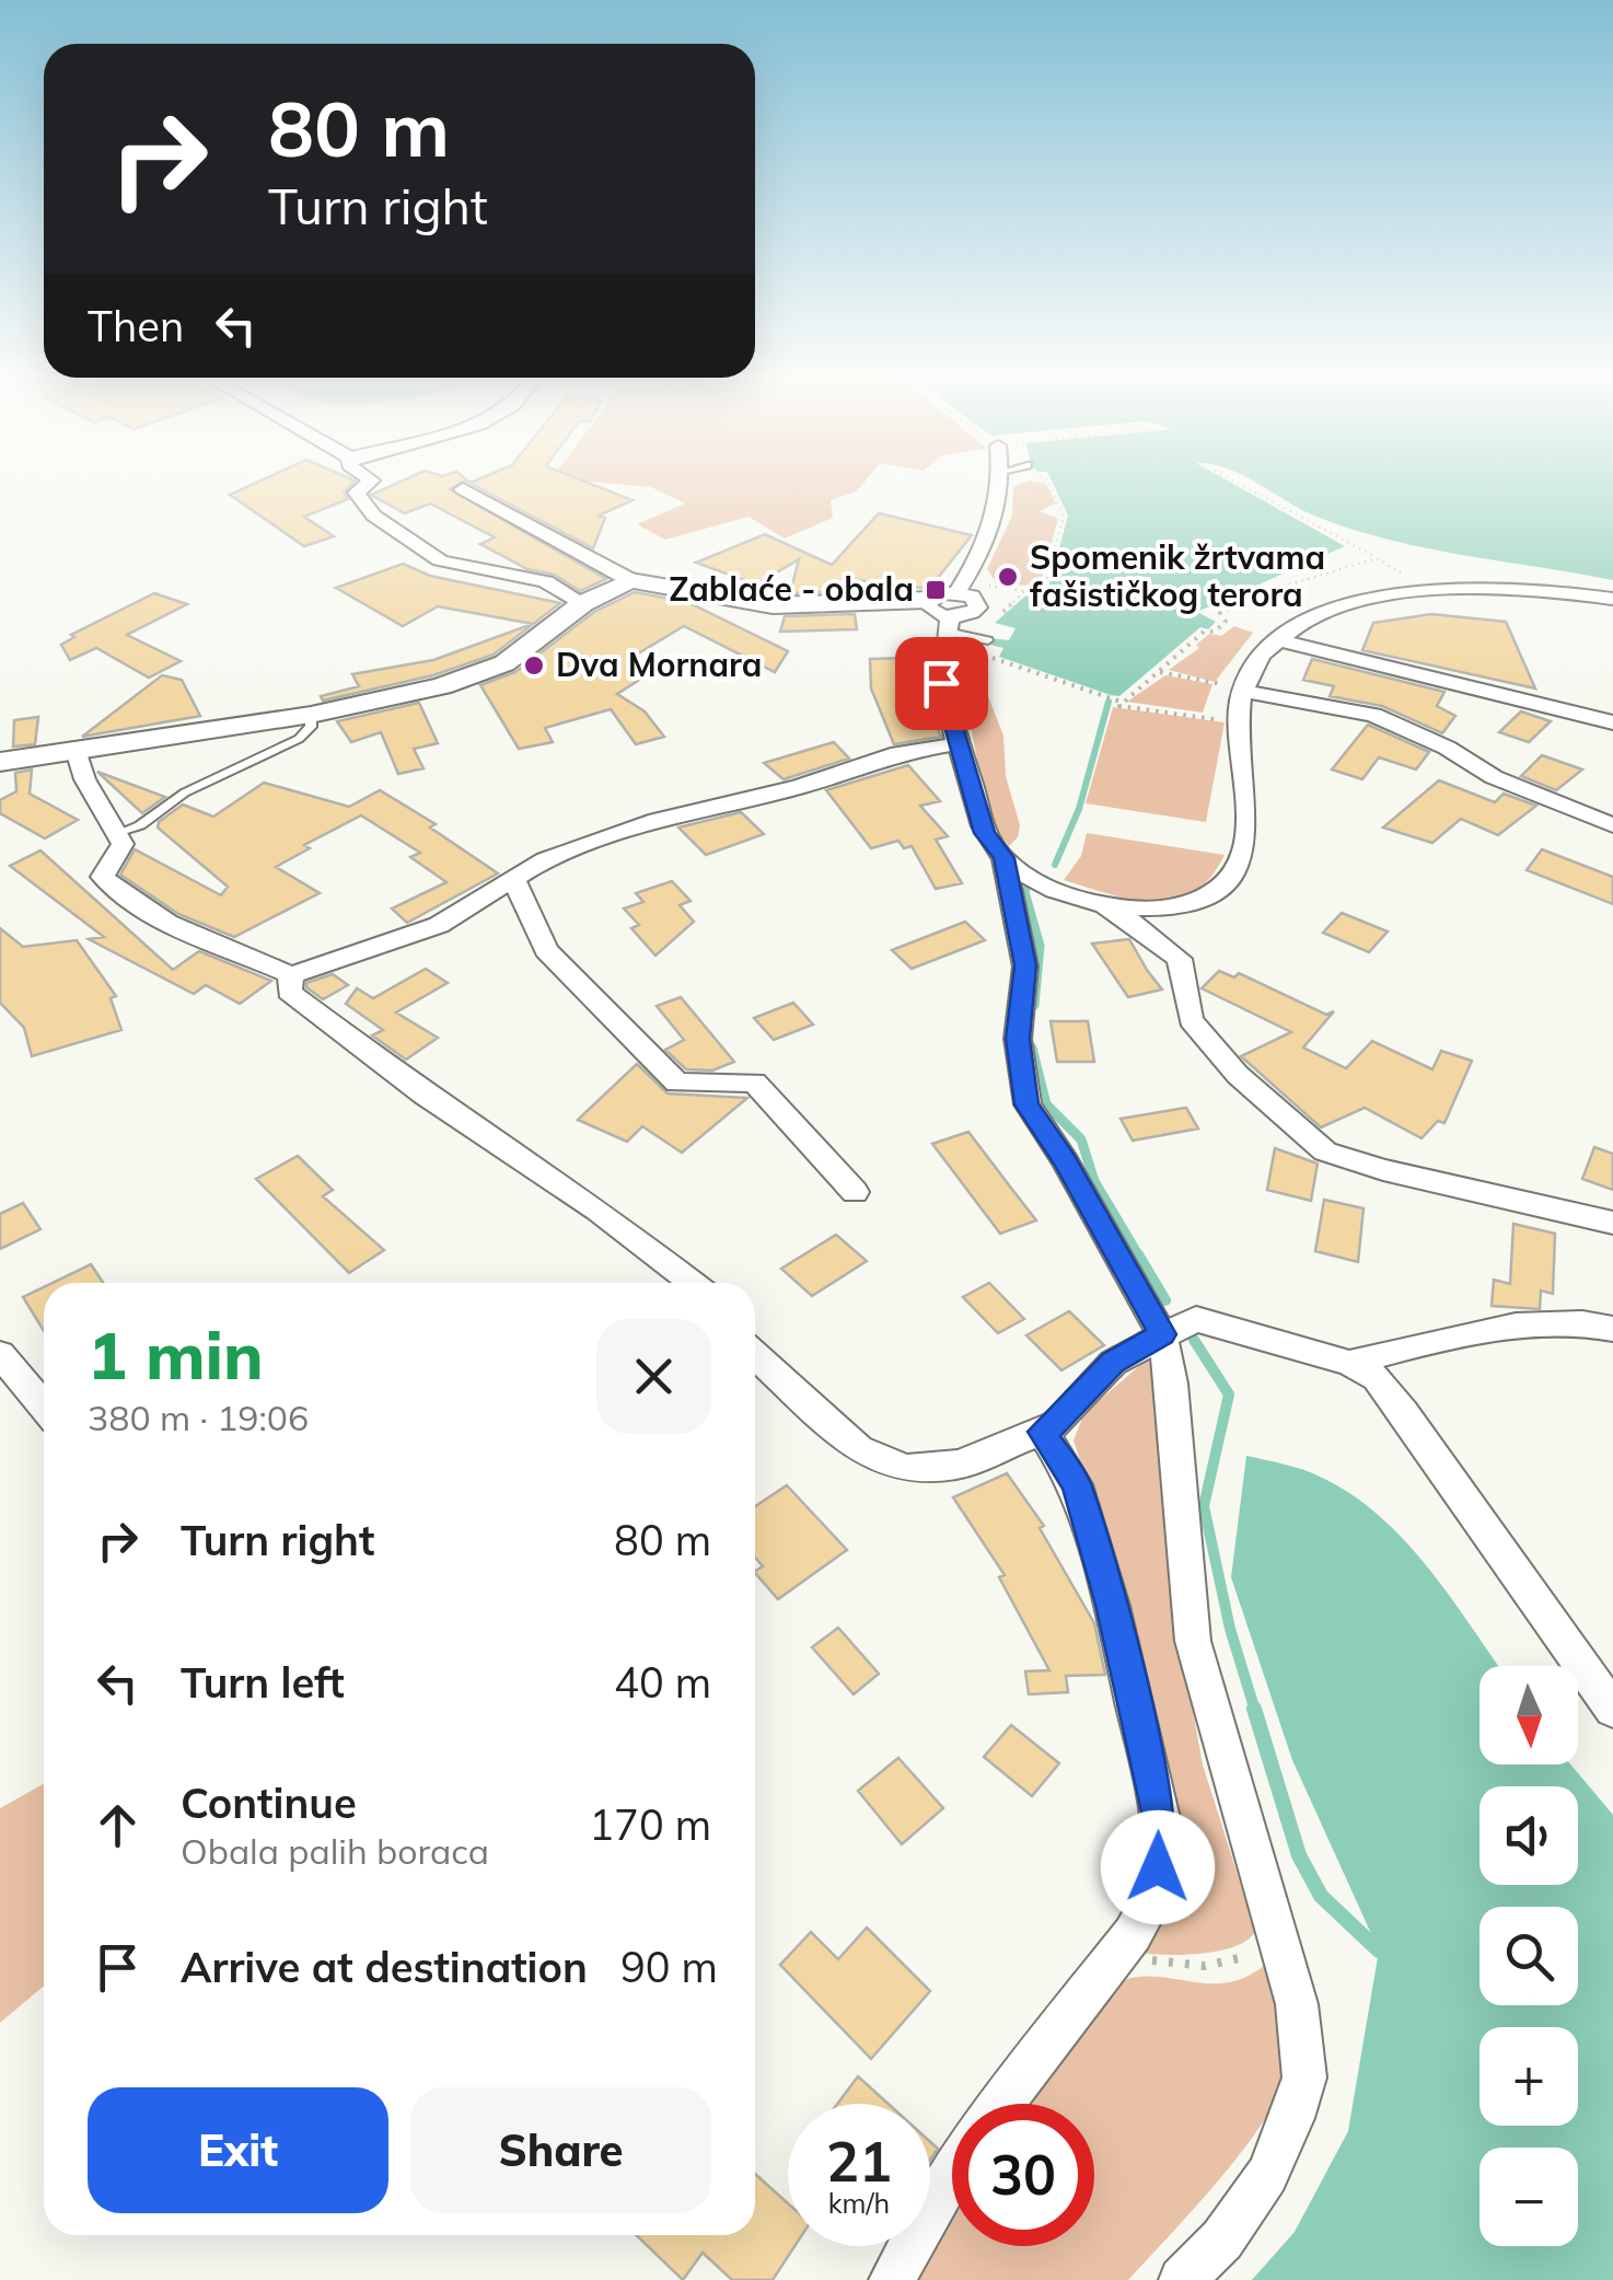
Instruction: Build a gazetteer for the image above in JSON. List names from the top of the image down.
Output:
{
  "places": {
    "other": ["Spomenik žrtvama fašističkog terora", "Dva Mornara"],
    "transit": ["Zablaće - obala"]
  },
  "north": "bottom",
  "page": {
    "turn": ["80 m", "Turn right"],
    "then": "Then",
    "heading": ["1 min", "380 m · 19:06"],
    "list": [
      {
        "name": "Turn right",
        "value": "80 m"
      },
      {
        "name": "Turn left",
        "value": "40 m"
      },
      {
        "name": "Continue",
        "note": "Obala palih boraca",
        "value": "170 m"
      },
      {
        "name": "Arrive at destination",
        "value": "90 m"
      }
    ],
    "map_buttons": ["+", "−"],
    "buttons": ["Exit", "Share"],
    "speed": "21 km/h",
    "limit": "30"
  }
}
